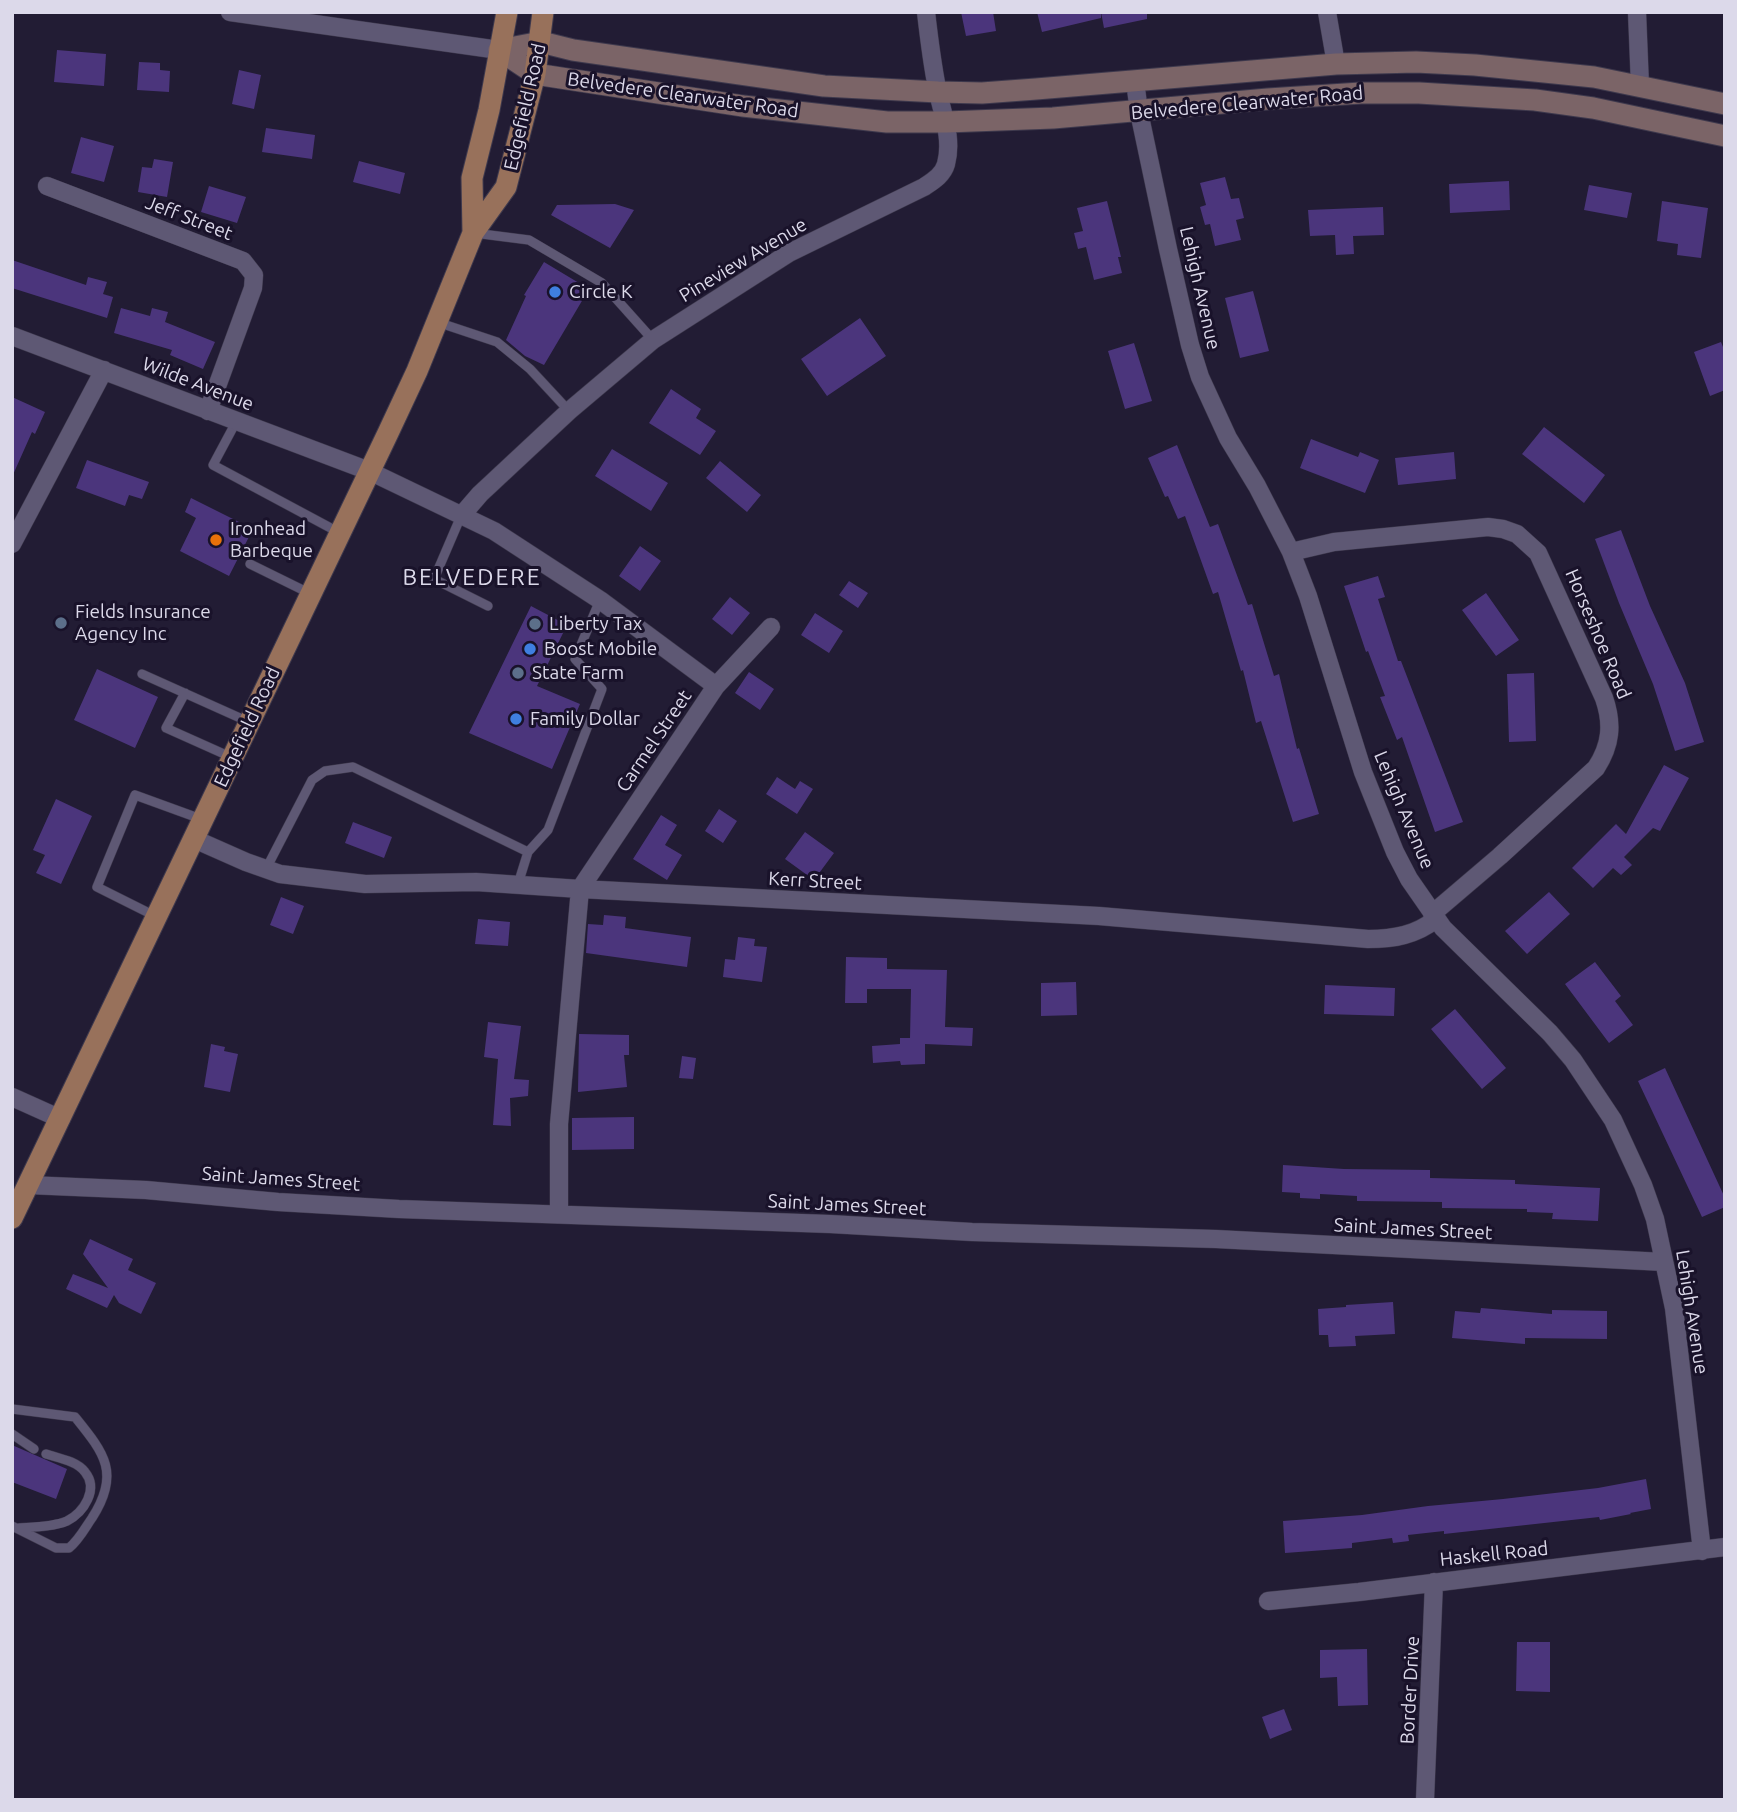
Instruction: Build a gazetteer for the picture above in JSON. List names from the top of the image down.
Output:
{
  "streets": {
    "main road": ["Belvedere Clearwater Road", "Edgefield Road"],
    "street": [
      "Jeff Street",
      "Pineview Avenue",
      "Lehigh Avenue",
      "Wilde Avenue",
      "Horseshoe Road",
      "Carmel Street",
      "Kerr Street",
      "Saint James Street",
      "Haskell Road",
      "Border Drive"
    ]
  },
  "crossings": [
    ["Belvedere Clearwater Road", "Edgefield Road"],
    ["Belvedere Clearwater Road", "Pineview Avenue"],
    ["Belvedere Clearwater Road", "Lehigh Avenue"],
    ["Edgefield Road", "Wilde Avenue"],
    ["Edgefield Road", "Carmel Street"],
    ["Edgefield Road", "Kerr Street"],
    ["Edgefield Road", "Saint James Street"],
    ["Jeff Street", "Wilde Avenue"],
    ["Pineview Avenue", "Carmel Street"],
    ["Lehigh Avenue", "Horseshoe Road"],
    ["Lehigh Avenue", "Kerr Street"],
    ["Lehigh Avenue", "Saint James Street"],
    ["Lehigh Avenue", "Haskell Road"],
    ["Wilde Avenue", "Carmel Street"],
    ["Horseshoe Road", "Kerr Street"],
    ["Carmel Street", "Kerr Street"],
    ["Carmel Street", "Saint James Street"],
    ["Haskell Road", "Border Drive"]
  ],
  "districts": ["BELVEDERE"],
  "places": [
    "Circle K",
    "Ironhead Barbeque",
    "Fields Insurance Agency Inc",
    "Liberty Tax",
    "Boost Mobile",
    "State Farm",
    "Family Dollar"
  ]
}
